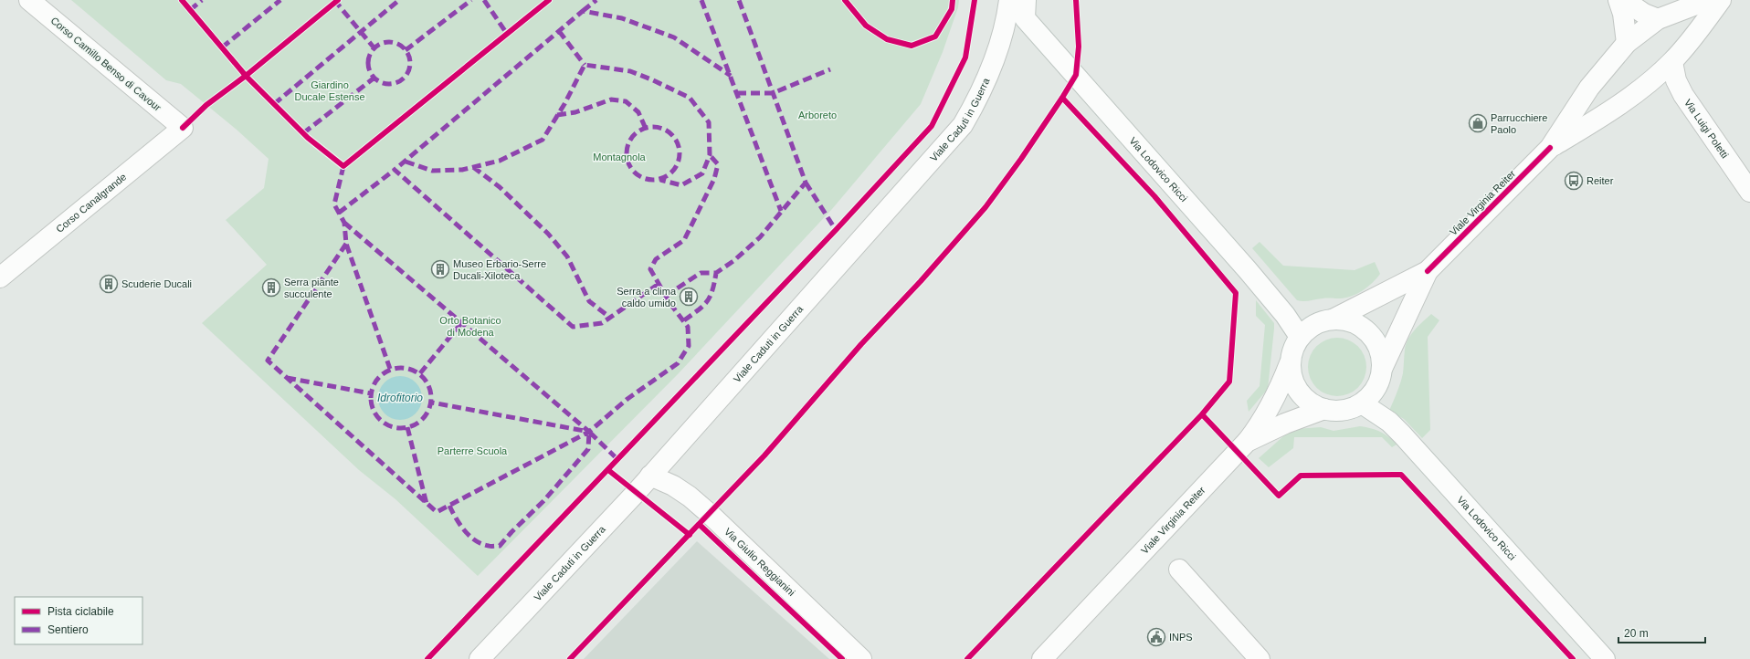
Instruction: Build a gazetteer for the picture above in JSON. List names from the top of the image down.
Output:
{
  "streets": {
    "street": [
      "Corso Camillo Benso di Cavour",
      "Viale Caduti in Guerra",
      "Via Luigi Poletti",
      "Via Lodovico Ricci",
      "Corso Canalgrande",
      "Viale Virginia Reiter",
      "Via Giulio Reggianini"
    ]
  },
  "crossings": [
    ["Corso Camillo Benso di Cavour", "Corso Canalgrande"],
    ["Viale Caduti in Guerra", "Via Giulio Reggianini"],
    ["Via Luigi Poletti", "Viale Virginia Reiter"],
    ["Via Lodovico Ricci", "Viale Virginia Reiter"]
  ],
  "water": ["Idrofitorio"],
  "parks": [
    "Giardino Ducale Estense",
    "Arboreto",
    "Montagnola",
    "Orto Botanico di Modena",
    "Parterre Scuola"
  ],
  "places": {
    "shop": ["Parrucchiere Paolo"],
    "bus stop": ["Reiter"],
    "building": [
      "Museo Erbario-Serre Ducali-Xiloteca",
      "Scuderie Ducali",
      "Serra piante succulente",
      "Serra a clima caldo umido"
    ],
    "public building": ["INPS"]
  },
  "legend": ["Pista ciclabile", "Sentiero"],
  "scale_bar": "20 m"
}
